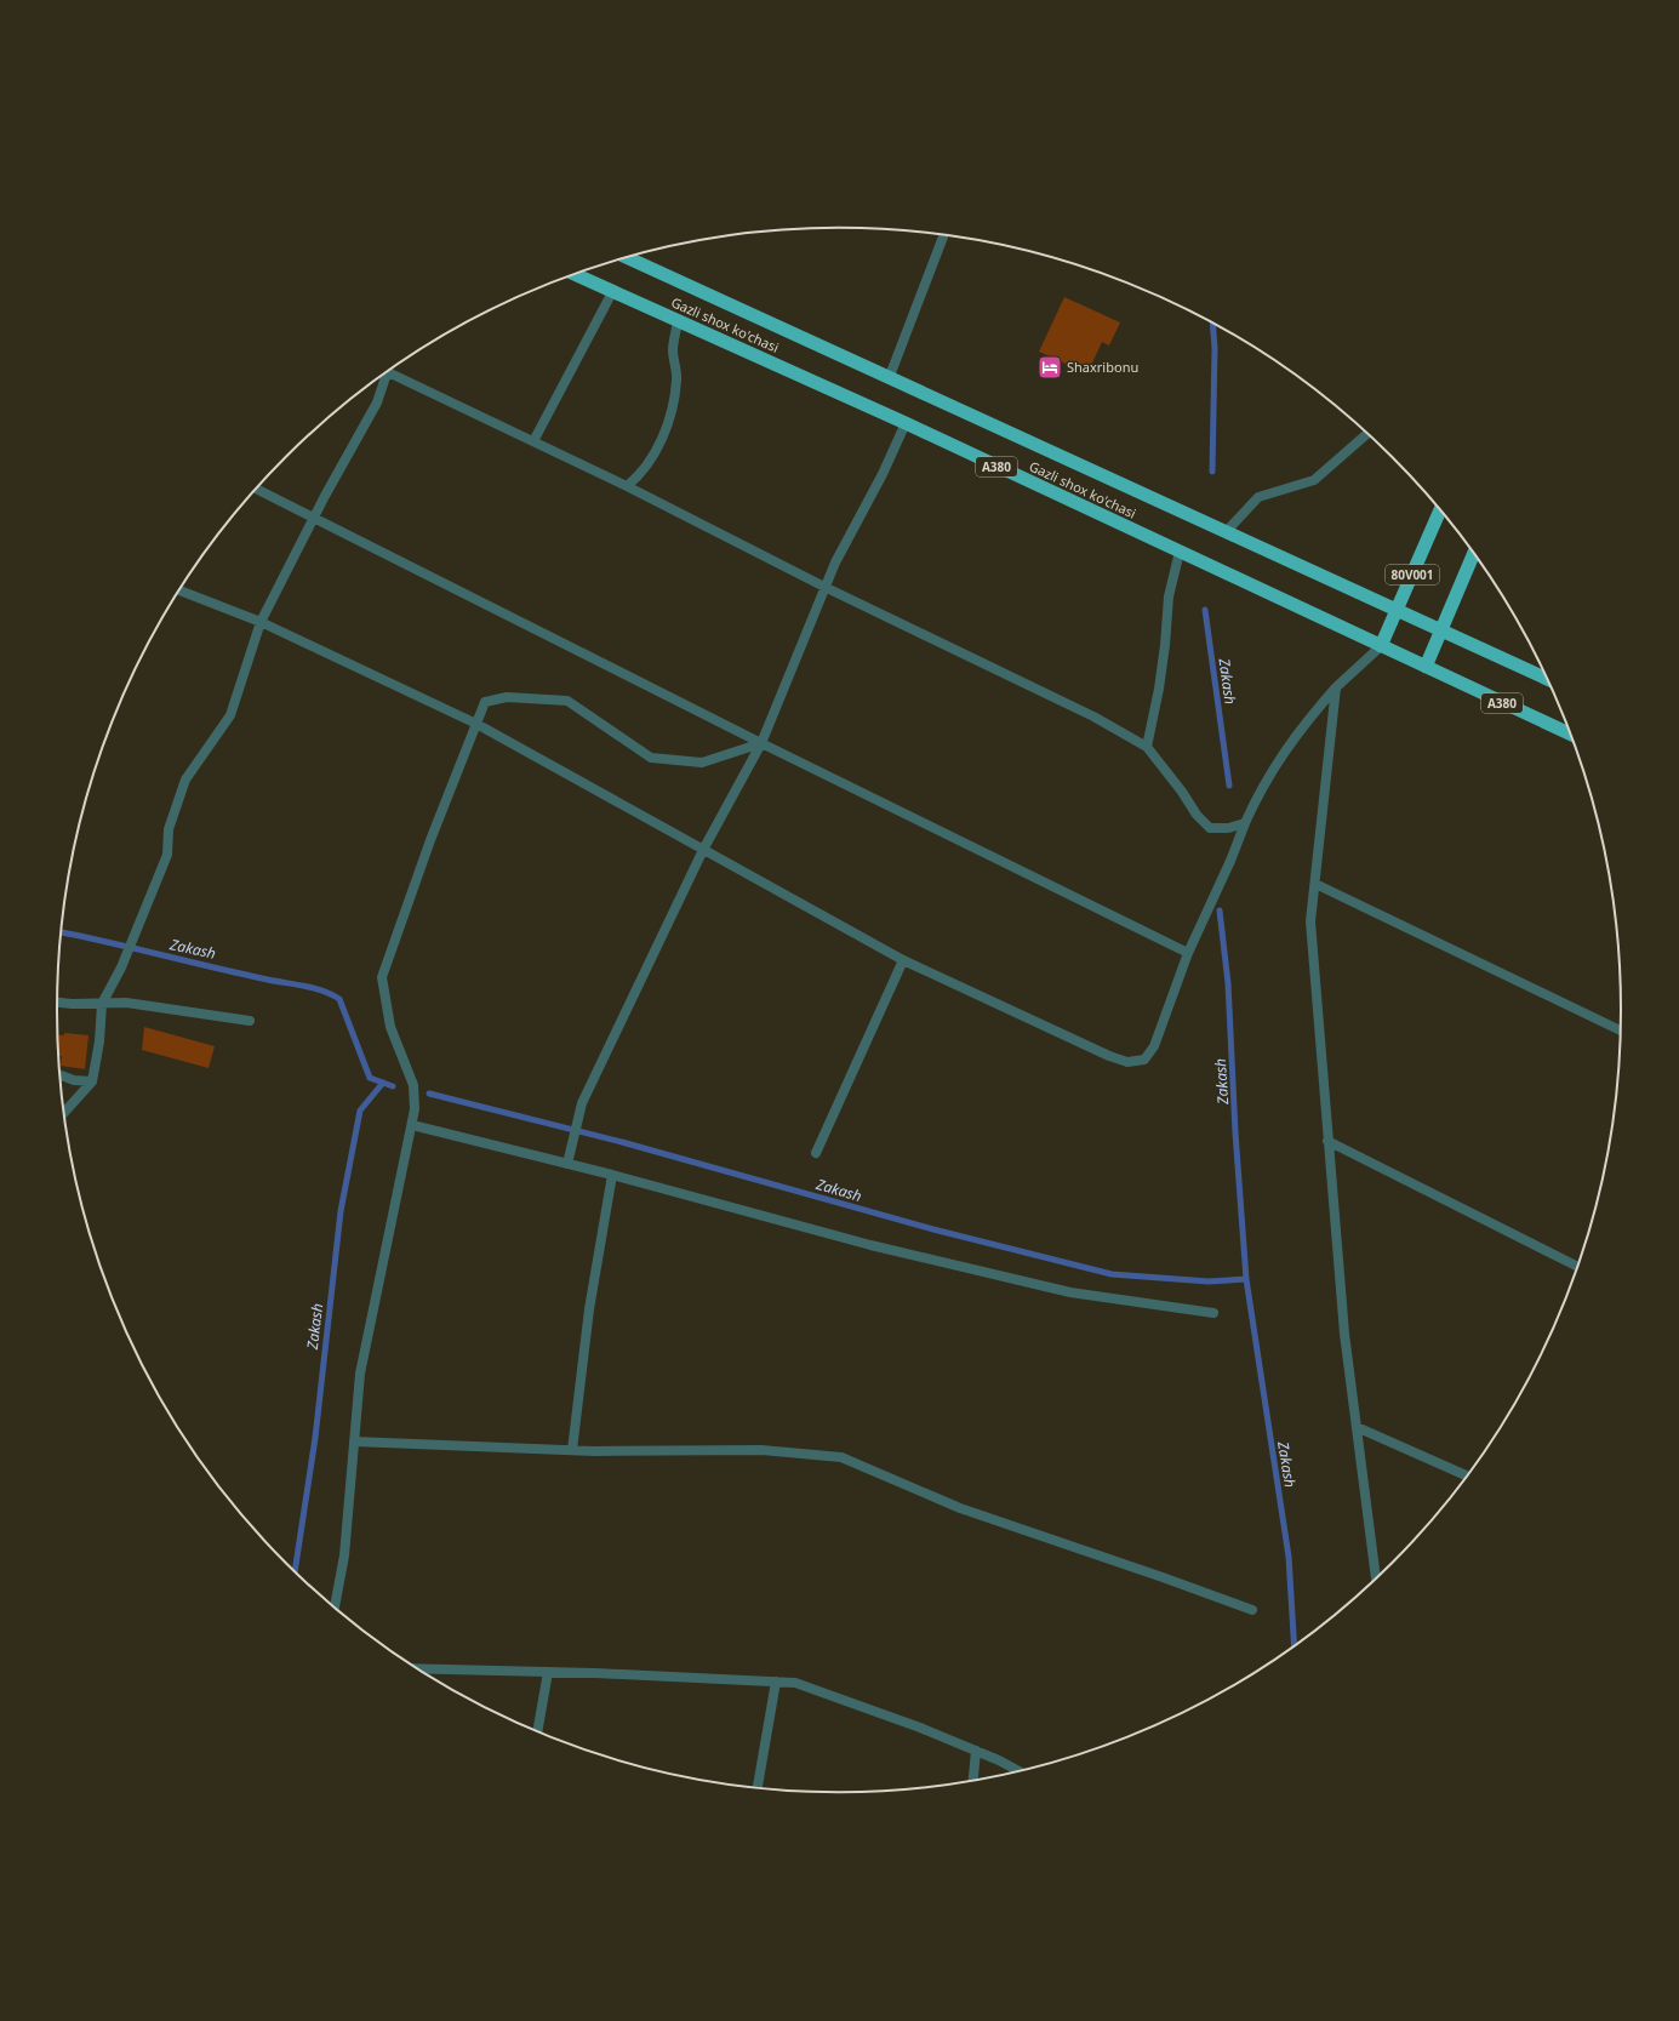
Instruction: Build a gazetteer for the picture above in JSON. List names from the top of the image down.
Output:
{
  "streets": {
    "highway": ["Gazli shox ko'chasi", "A380", "80V001"]
  },
  "crossings": [
    ["Gazli shox ko'chasi", "A380"],
    ["Gazli shox ko'chasi", "80V001"],
    ["A380", "80V001"]
  ],
  "water": ["Zakash"],
  "places": {
    "hotel": ["Shaxribonu"]
  }
}
